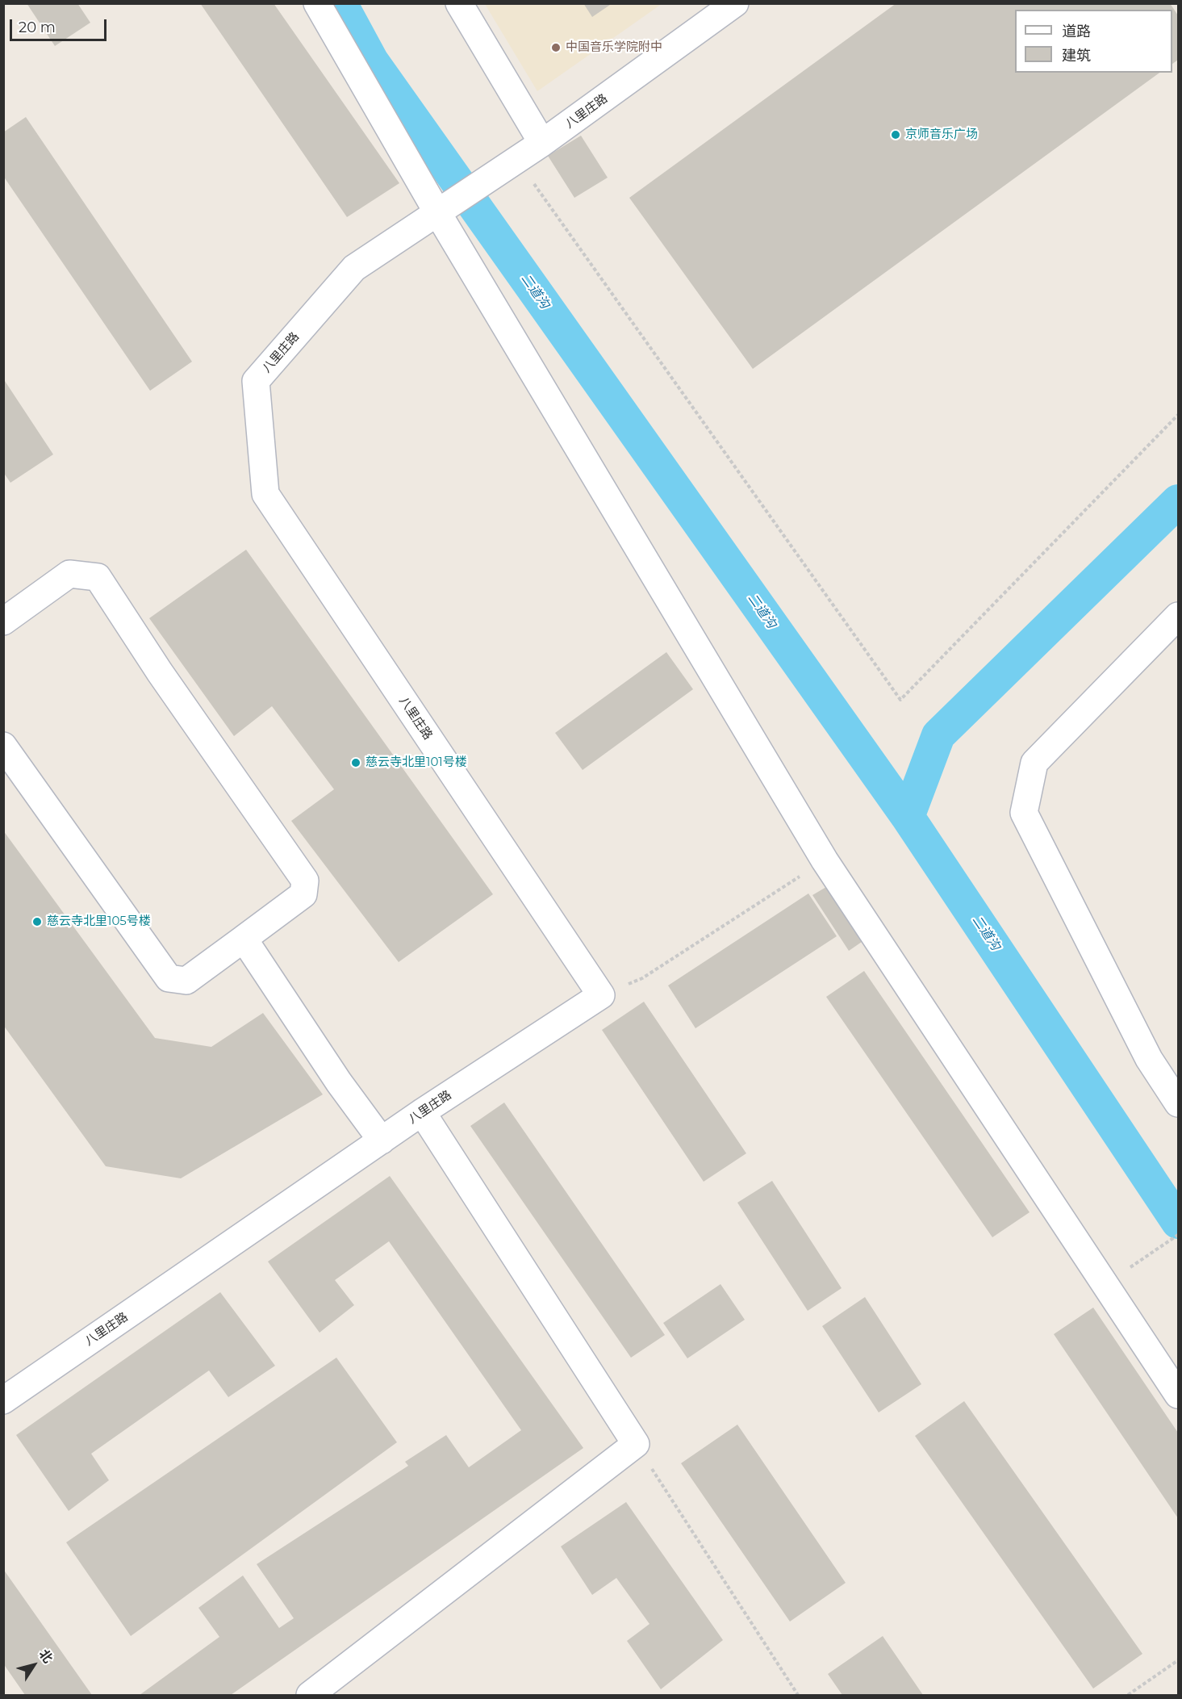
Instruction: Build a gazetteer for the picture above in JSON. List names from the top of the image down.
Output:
{
  "streets": {
    "street": ["八里庄路"]
  },
  "water": ["二道沟"],
  "places": [
    "中国音乐学院附中",
    "京师音乐广场",
    "慈云寺北里101号楼",
    "慈云寺北里105号楼"
  ],
  "legend": ["道路", "建筑"],
  "scale_bar": "20 m",
  "north": "top right"
}
